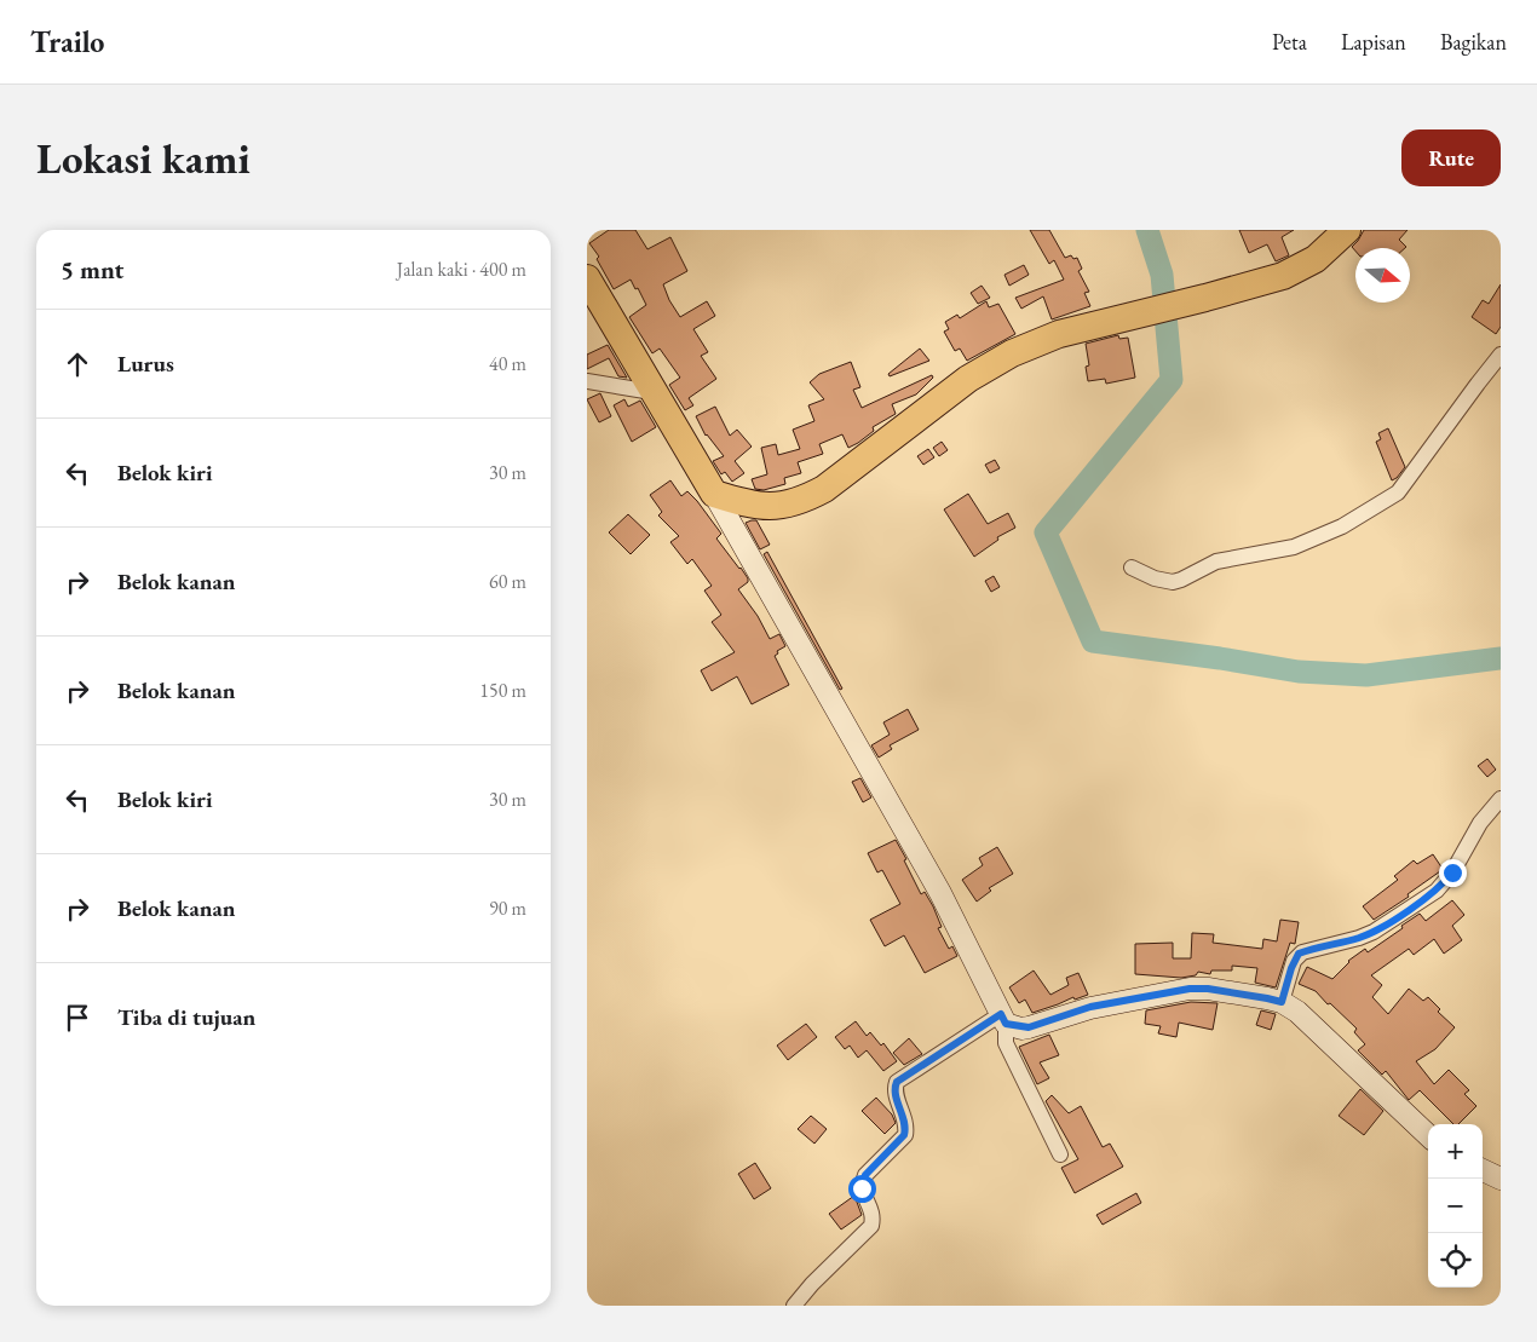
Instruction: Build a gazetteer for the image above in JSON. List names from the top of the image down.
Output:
{
  "north": "right",
  "page": {
    "header": "Trailo",
    "nav": ["Peta", "Lapisan", "Bagikan"],
    "buttons": "Rute",
    "title": "Lokasi kami",
    "heading": ["5 mnt", "Jalan kaki · 400 m"],
    "list": [
      ["Lurus", "40 m"],
      ["Belok kiri", "30 m"],
      ["Belok kanan", "60 m"],
      ["Belok kanan", "150 m"],
      ["Belok kiri", "30 m"],
      ["Belok kanan", "90 m"],
      "Tiba di tujuan"
    ],
    "map_buttons": ["+", "−"]
  }
}
